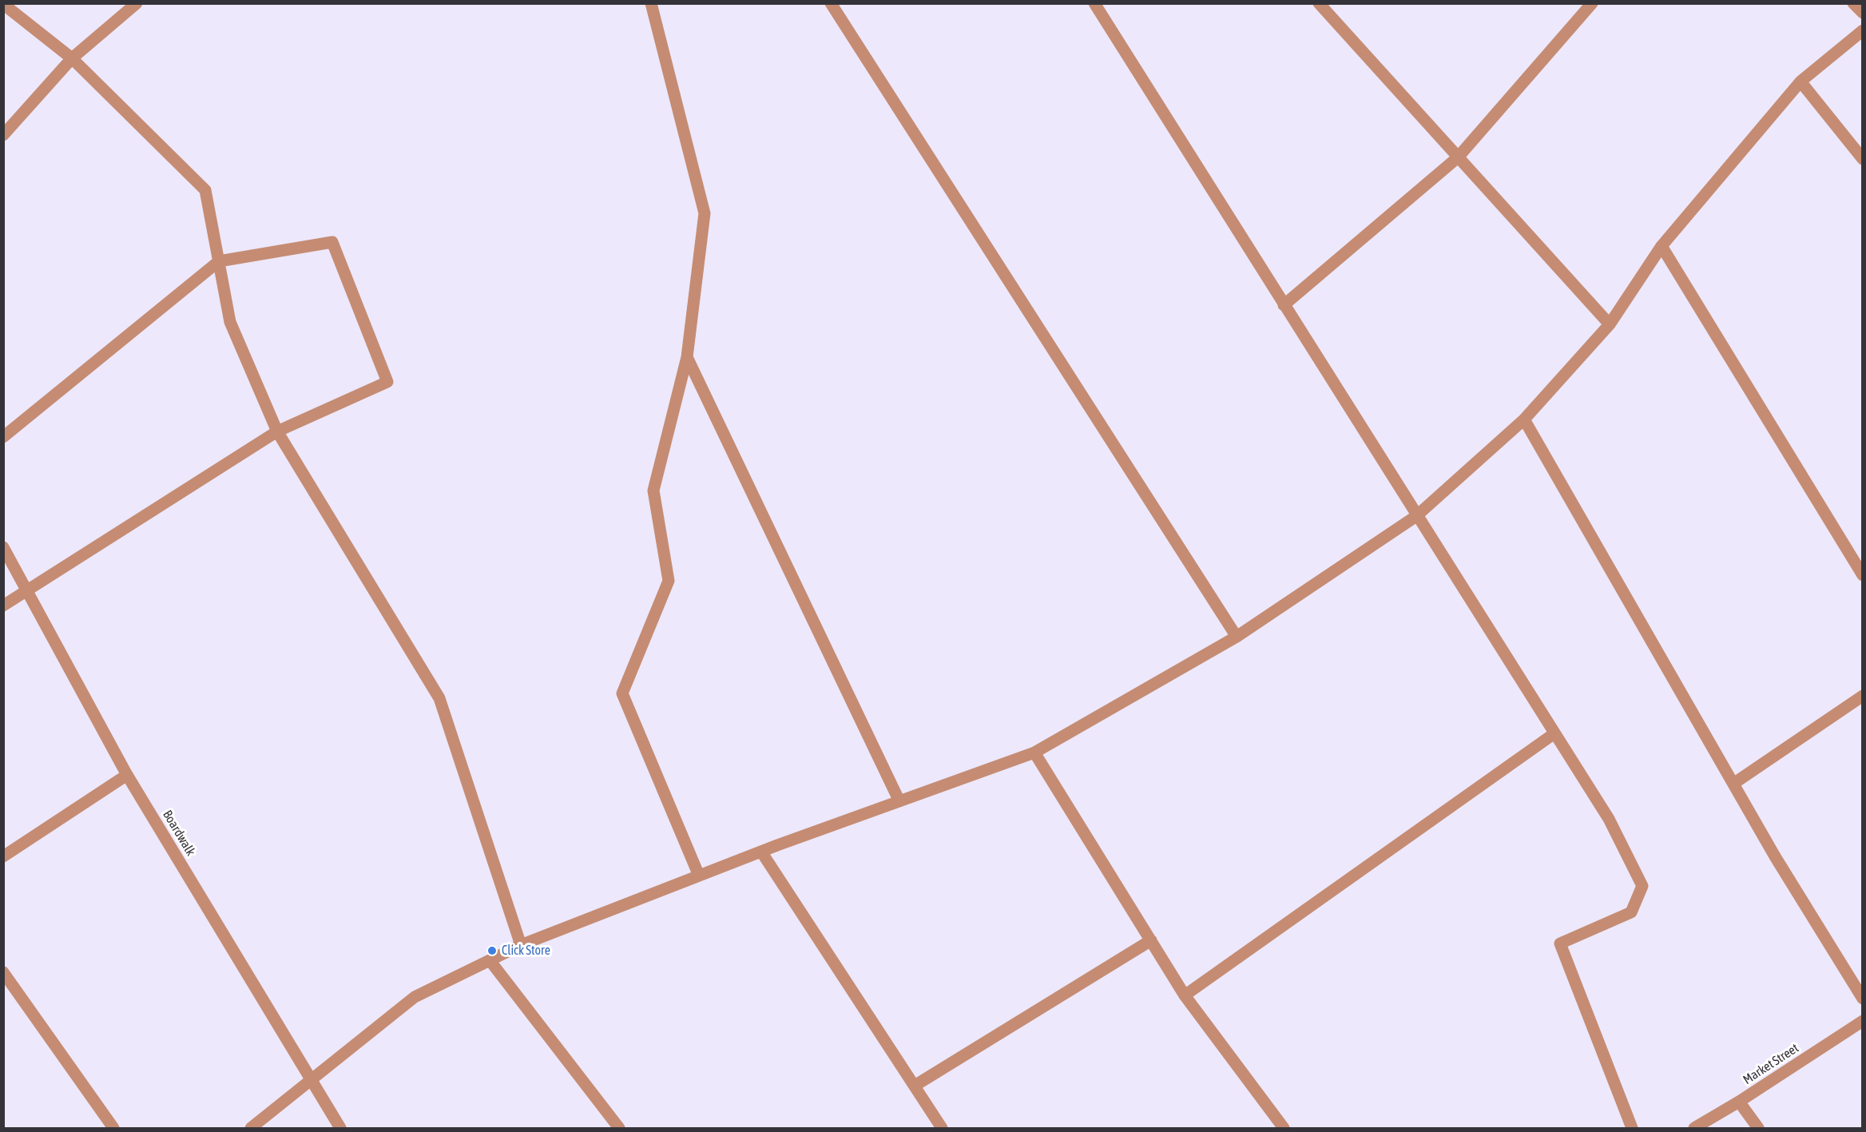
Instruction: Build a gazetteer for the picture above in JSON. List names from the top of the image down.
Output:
{
  "streets": {
    "street": ["Boardwalk", "Market Street"]
  },
  "places": ["Click Store"]
}
